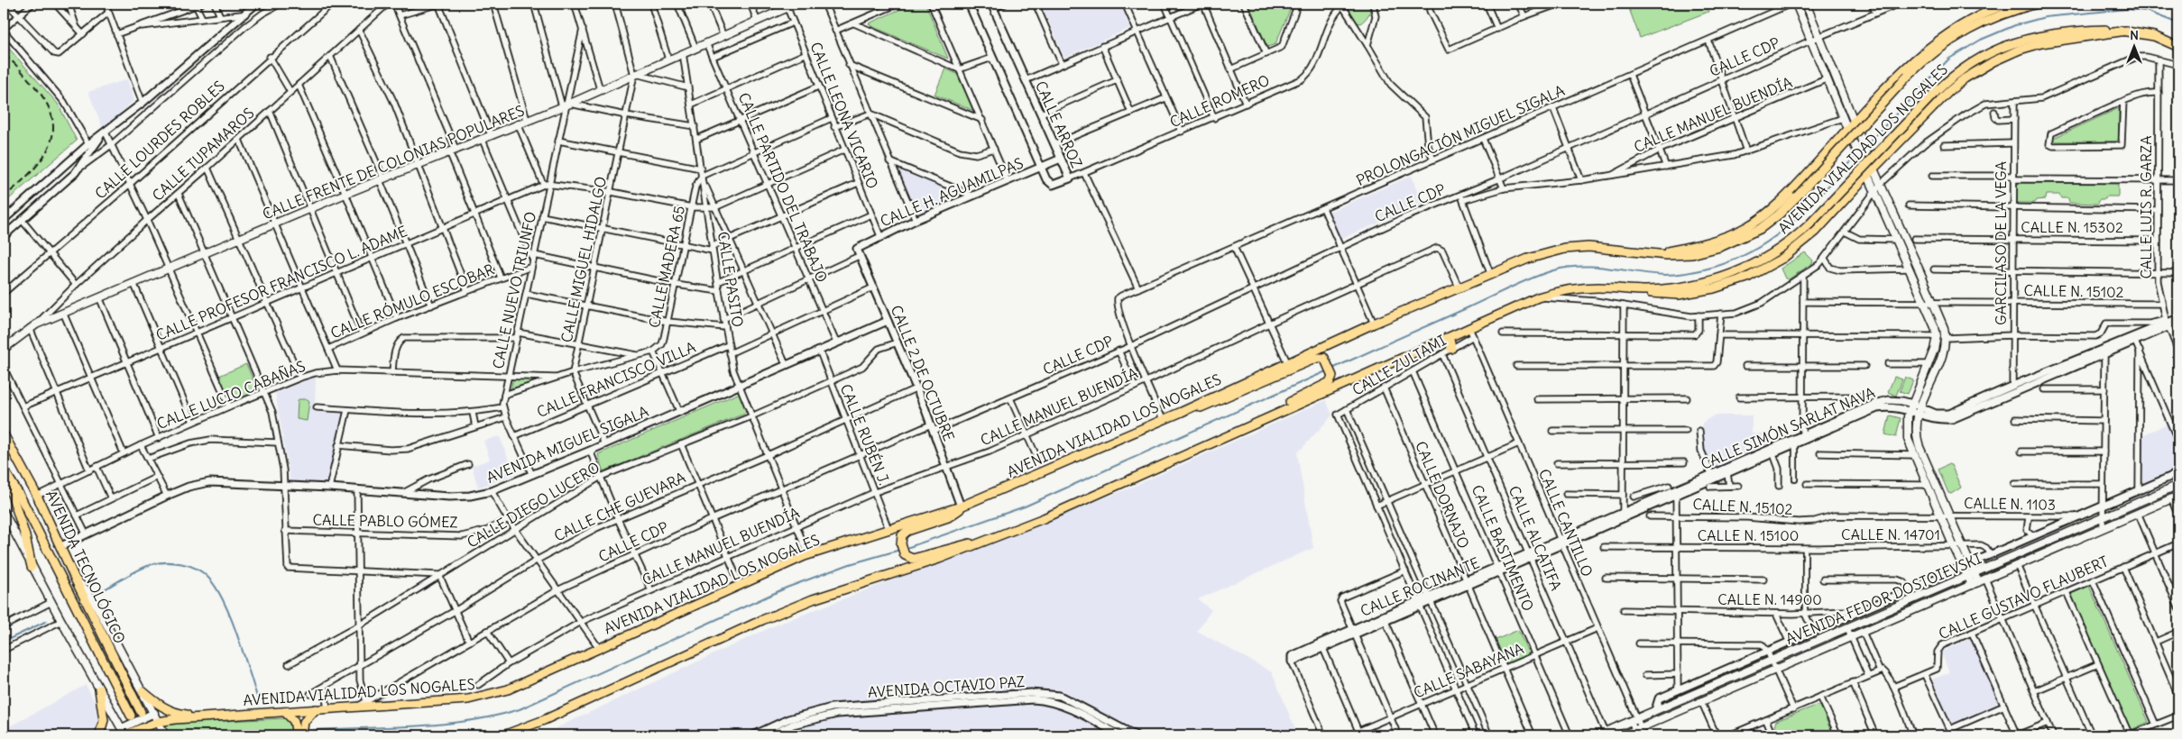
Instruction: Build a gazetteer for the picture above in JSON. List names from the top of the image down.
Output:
{
  "streets": {
    "main road": [
      "AVENIDA VIALIDAD LOS NOGALES",
      "CALLE FRENTE DE COLONIAS POPULARES",
      "AVENIDA TECNOLÓGICO",
      "AVENIDA FEDOR DOSTOIEVSKI"
    ],
    "street": [
      "CALLE CDP",
      "CALLE ROMERO",
      "CALLE MANUEL BUENDÍA",
      "CALLE LEONA VICARIO",
      "CALLE ARROZ",
      "PROLONGACIÓN MIGUEL SIGALA",
      "CALLE LOURDES ROBLES",
      "CALLE TUPAMAROS",
      "CALLE PARTIDO DEL TRABAJO",
      "CALLE H. AGUAMILPAS",
      "CALLE LUIS R. GARZA",
      "CALLE N. 15302",
      "GARCILASO DE LA VEGA",
      "CALLE MIGUEL HIDALGO",
      "CALLE MADERA 65",
      "CALLE PASITO",
      "CALLE PROFESOR FRANCISCO L. ADAME",
      "CALLE NUEVO TRIUNFO",
      "CALLE N. 15102",
      "CALLE RÓMULO ESCOBAR",
      "CALLE ZULTAMI",
      "CALLE 2 DE OCTUBRE",
      "CALLE FRANCISCO VILLA",
      "CALLE LUCIO CABAÑAS",
      "CALLE SIMÓN SARLAT NAVA",
      "CALLE RUBÉN J.",
      "AVENIDA MIGUEL SIGALA",
      "CALLE DORNAJO",
      "CALLE N. 1103",
      "CALLE DIEGO LUCERO",
      "CALLE CHE GUEVARA",
      "CALLE PABLO GÓMEZ",
      "CALLE CANTILLO",
      "CALLE N. 14701",
      "CALLE N. 15100",
      "CALLE ALCATIFA",
      "CALLE BASTIMENTO",
      "CALLE ROCINANTE",
      "CALLE GUSTAVO FLAUBERT",
      "CALLE N. 14900",
      "CALLE SABAYANA",
      "AVENIDA OCTAVIO PAZ"
    ]
  },
  "crossings": [
    ["CALLE CDP", "PROLONGACIÓN MIGUEL SIGALA"],
    ["CALLE CDP", "AVENIDA VIALIDAD LOS NOGALES"],
    ["CALLE CDP", "CALLE PASITO"],
    ["CALLE CDP", "CALLE 2 DE OCTUBRE"],
    ["CALLE CDP", "CALLE RUBÉN J."],
    ["CALLE ROMERO", "CALLE ARROZ"],
    ["CALLE MANUEL BUENDÍA", "PROLONGACIÓN MIGUEL SIGALA"],
    ["CALLE MANUEL BUENDÍA", "AVENIDA VIALIDAD LOS NOGALES"],
    ["CALLE MANUEL BUENDÍA", "CALLE PASITO"],
    ["CALLE MANUEL BUENDÍA", "CALLE 2 DE OCTUBRE"],
    ["CALLE MANUEL BUENDÍA", "CALLE RUBÉN J."],
    ["CALLE LEONA VICARIO", "CALLE FRENTE DE COLONIAS POPULARES"],
    ["CALLE LEONA VICARIO", "CALLE H. AGUAMILPAS"],
    ["CALLE ARROZ", "CALLE H. AGUAMILPAS"],
    ["PROLONGACIÓN MIGUEL SIGALA", "AVENIDA VIALIDAD LOS NOGALES"],
    ["AVENIDA VIALIDAD LOS NOGALES", "CALLE LUIS R. GARZA"],
    ["AVENIDA VIALIDAD LOS NOGALES", "GARCILASO DE LA VEGA"],
    ["AVENIDA VIALIDAD LOS NOGALES", "CALLE PASITO"],
    ["AVENIDA VIALIDAD LOS NOGALES", "CALLE 2 DE OCTUBRE"],
    ["AVENIDA VIALIDAD LOS NOGALES", "CALLE RUBÉN J."],
    ["AVENIDA VIALIDAD LOS NOGALES", "CALLE CANTILLO"],
    ["CALLE TUPAMAROS", "CALLE FRENTE DE COLONIAS POPULARES"],
    ["CALLE FRENTE DE COLONIAS POPULARES", "CALLE PARTIDO DEL TRABAJO"],
    ["CALLE FRENTE DE COLONIAS POPULARES", "CALLE MIGUEL HIDALGO"],
    ["CALLE FRENTE DE COLONIAS POPULARES", "CALLE PASITO"],
    ["CALLE FRENTE DE COLONIAS POPULARES", "CALLE NUEVO TRIUNFO"],
    ["CALLE PARTIDO DEL TRABAJO", "AVENIDA MIGUEL SIGALA"],
    ["CALLE H. AGUAMILPAS", "CALLE 2 DE OCTUBRE"],
    ["CALLE LUIS R. GARZA", "CALLE N. 15302"],
    ["CALLE LUIS R. GARZA", "CALLE N. 15102"],
    ["CALLE LUIS R. GARZA", "CALLE SIMÓN SARLAT NAVA"],
    ["CALLE N. 15302", "GARCILASO DE LA VEGA"],
    ["GARCILASO DE LA VEGA", "CALLE N. 15102"],
    ["GARCILASO DE LA VEGA", "CALLE SIMÓN SARLAT NAVA"],
    ["CALLE MADERA 65", "CALLE PASITO"],
    ["CALLE PASITO", "CALLE FRANCISCO VILLA"],
    ["CALLE PASITO", "AVENIDA MIGUEL SIGALA"],
    ["CALLE PASITO", "CALLE DIEGO LUCERO"],
    ["CALLE PASITO", "CALLE CHE GUEVARA"],
    ["CALLE PROFESOR FRANCISCO L. ADAME", "CALLE NUEVO TRIUNFO"],
    ["CALLE NUEVO TRIUNFO", "CALLE RÓMULO ESCOBAR"],
    ["CALLE NUEVO TRIUNFO", "CALLE FRANCISCO VILLA"],
    ["CALLE NUEVO TRIUNFO", "CALLE LUCIO CABAÑAS"],
    ["CALLE NUEVO TRIUNFO", "AVENIDA MIGUEL SIGALA"],
    ["CALLE N. 15102", "CALLE N. 1103"],
    ["CALLE ZULTAMI", "CALLE DORNAJO"],
    ["CALLE ZULTAMI", "CALLE CANTILLO"],
    ["CALLE ZULTAMI", "CALLE ALCATIFA"],
    ["CALLE ZULTAMI", "CALLE BASTIMENTO"],
    ["CALLE 2 DE OCTUBRE", "AVENIDA MIGUEL SIGALA"],
    ["CALLE 2 DE OCTUBRE", "CALLE DIEGO LUCERO"],
    ["CALLE 2 DE OCTUBRE", "CALLE CHE GUEVARA"],
    ["CALLE LUCIO CABAÑAS", "AVENIDA TECNOLÓGICO"],
    ["CALLE SIMÓN SARLAT NAVA", "CALLE CANTILLO"],
    ["CALLE SIMÓN SARLAT NAVA", "CALLE ROCINANTE"],
    ["CALLE RUBÉN J.", "AVENIDA MIGUEL SIGALA"],
    ["CALLE RUBÉN J.", "CALLE DIEGO LUCERO"],
    ["CALLE RUBÉN J.", "CALLE CHE GUEVARA"],
    ["AVENIDA MIGUEL SIGALA", "AVENIDA TECNOLÓGICO"],
    ["CALLE DORNAJO", "CALLE ROCINANTE"],
    ["CALLE DORNAJO", "CALLE SABAYANA"],
    ["CALLE CANTILLO", "CALLE ROCINANTE"],
    ["CALLE CANTILLO", "AVENIDA FEDOR DOSTOIEVSKI"],
    ["CALLE CANTILLO", "CALLE SABAYANA"],
    ["CALLE N. 14701", "CALLE N. 15100"],
    ["CALLE ALCATIFA", "CALLE ROCINANTE"],
    ["CALLE ALCATIFA", "AVENIDA FEDOR DOSTOIEVSKI"],
    ["CALLE ALCATIFA", "CALLE SABAYANA"],
    ["CALLE BASTIMENTO", "CALLE ROCINANTE"],
    ["CALLE BASTIMENTO", "CALLE SABAYANA"]
  ],
  "north": "top"
}
